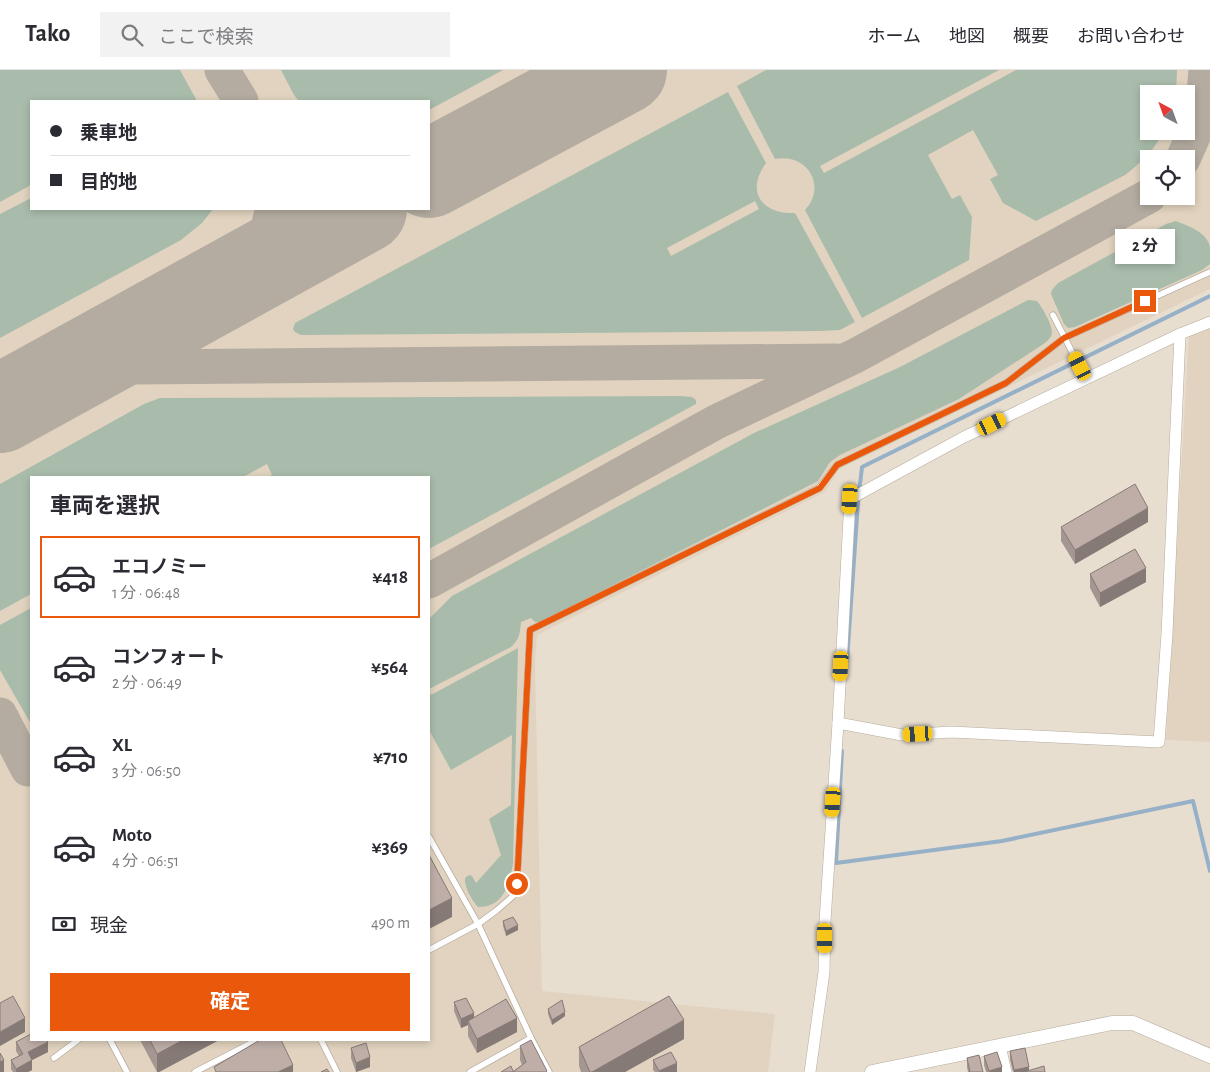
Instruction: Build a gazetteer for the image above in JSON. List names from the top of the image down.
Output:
{
  "north": "top left",
  "page": {
    "header": "Tako",
    "search": "ここで検索",
    "nav": [
      "ホーム",
      "地図",
      "概要",
      "お問い合わせ"
    ],
    "banner": ["乗車地", "目的地"],
    "bubble": "2 分",
    "heading": "車両を選択",
    "list": [
      {
        "name": "エコノミー",
        "note": "1 分 · 06:48",
        "value": "¥418"
      },
      {
        "name": "コンフォート",
        "note": "2 分 · 06:49",
        "value": "¥564"
      },
      {
        "name": "XL",
        "note": "3 分 · 06:50",
        "value": "¥710"
      },
      {
        "name": "Moto",
        "note": "4 分 · 06:51",
        "value": "¥369"
      }
    ],
    "pay": ["現金", "490 m"],
    "buttons": "確定"
  }
}
